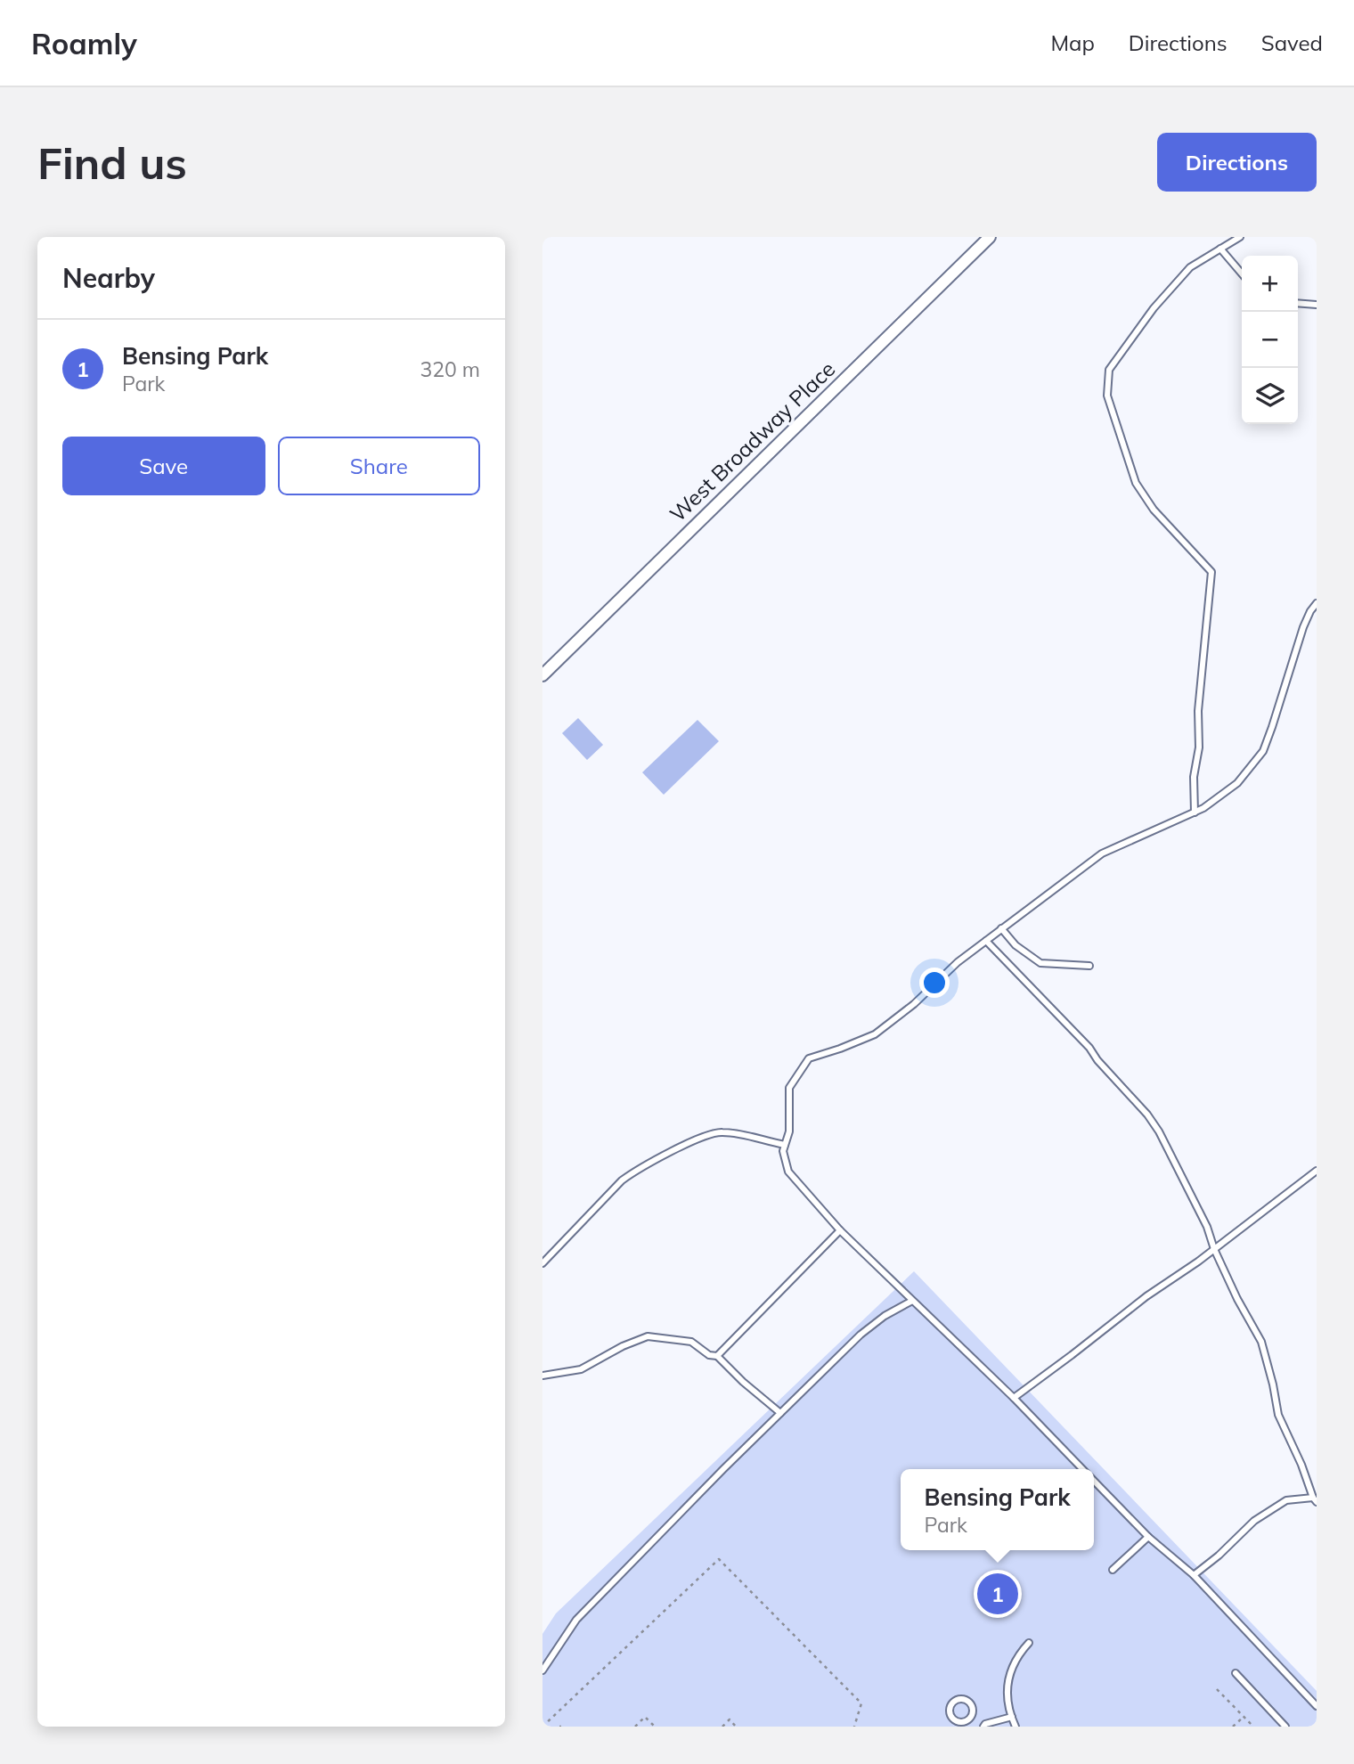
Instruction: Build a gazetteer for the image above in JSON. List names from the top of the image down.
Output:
{
  "streets": {
    "street": ["West Broadway Place"]
  },
  "page": {
    "header": "Roamly",
    "nav": ["Map", "Directions", "Saved"],
    "buttons": [
      "Directions",
      ["Save", "Share"]
    ],
    "title": "Find us",
    "heading": "Nearby",
    "map_buttons": ["+", "−"],
    "list": [
      {
        "mark": "1",
        "name": "Bensing Park",
        "note": "Park",
        "value": "320 m"
      }
    ],
    "popup": ["Bensing Park", "Park"],
    "pins": "1"
  }
}
